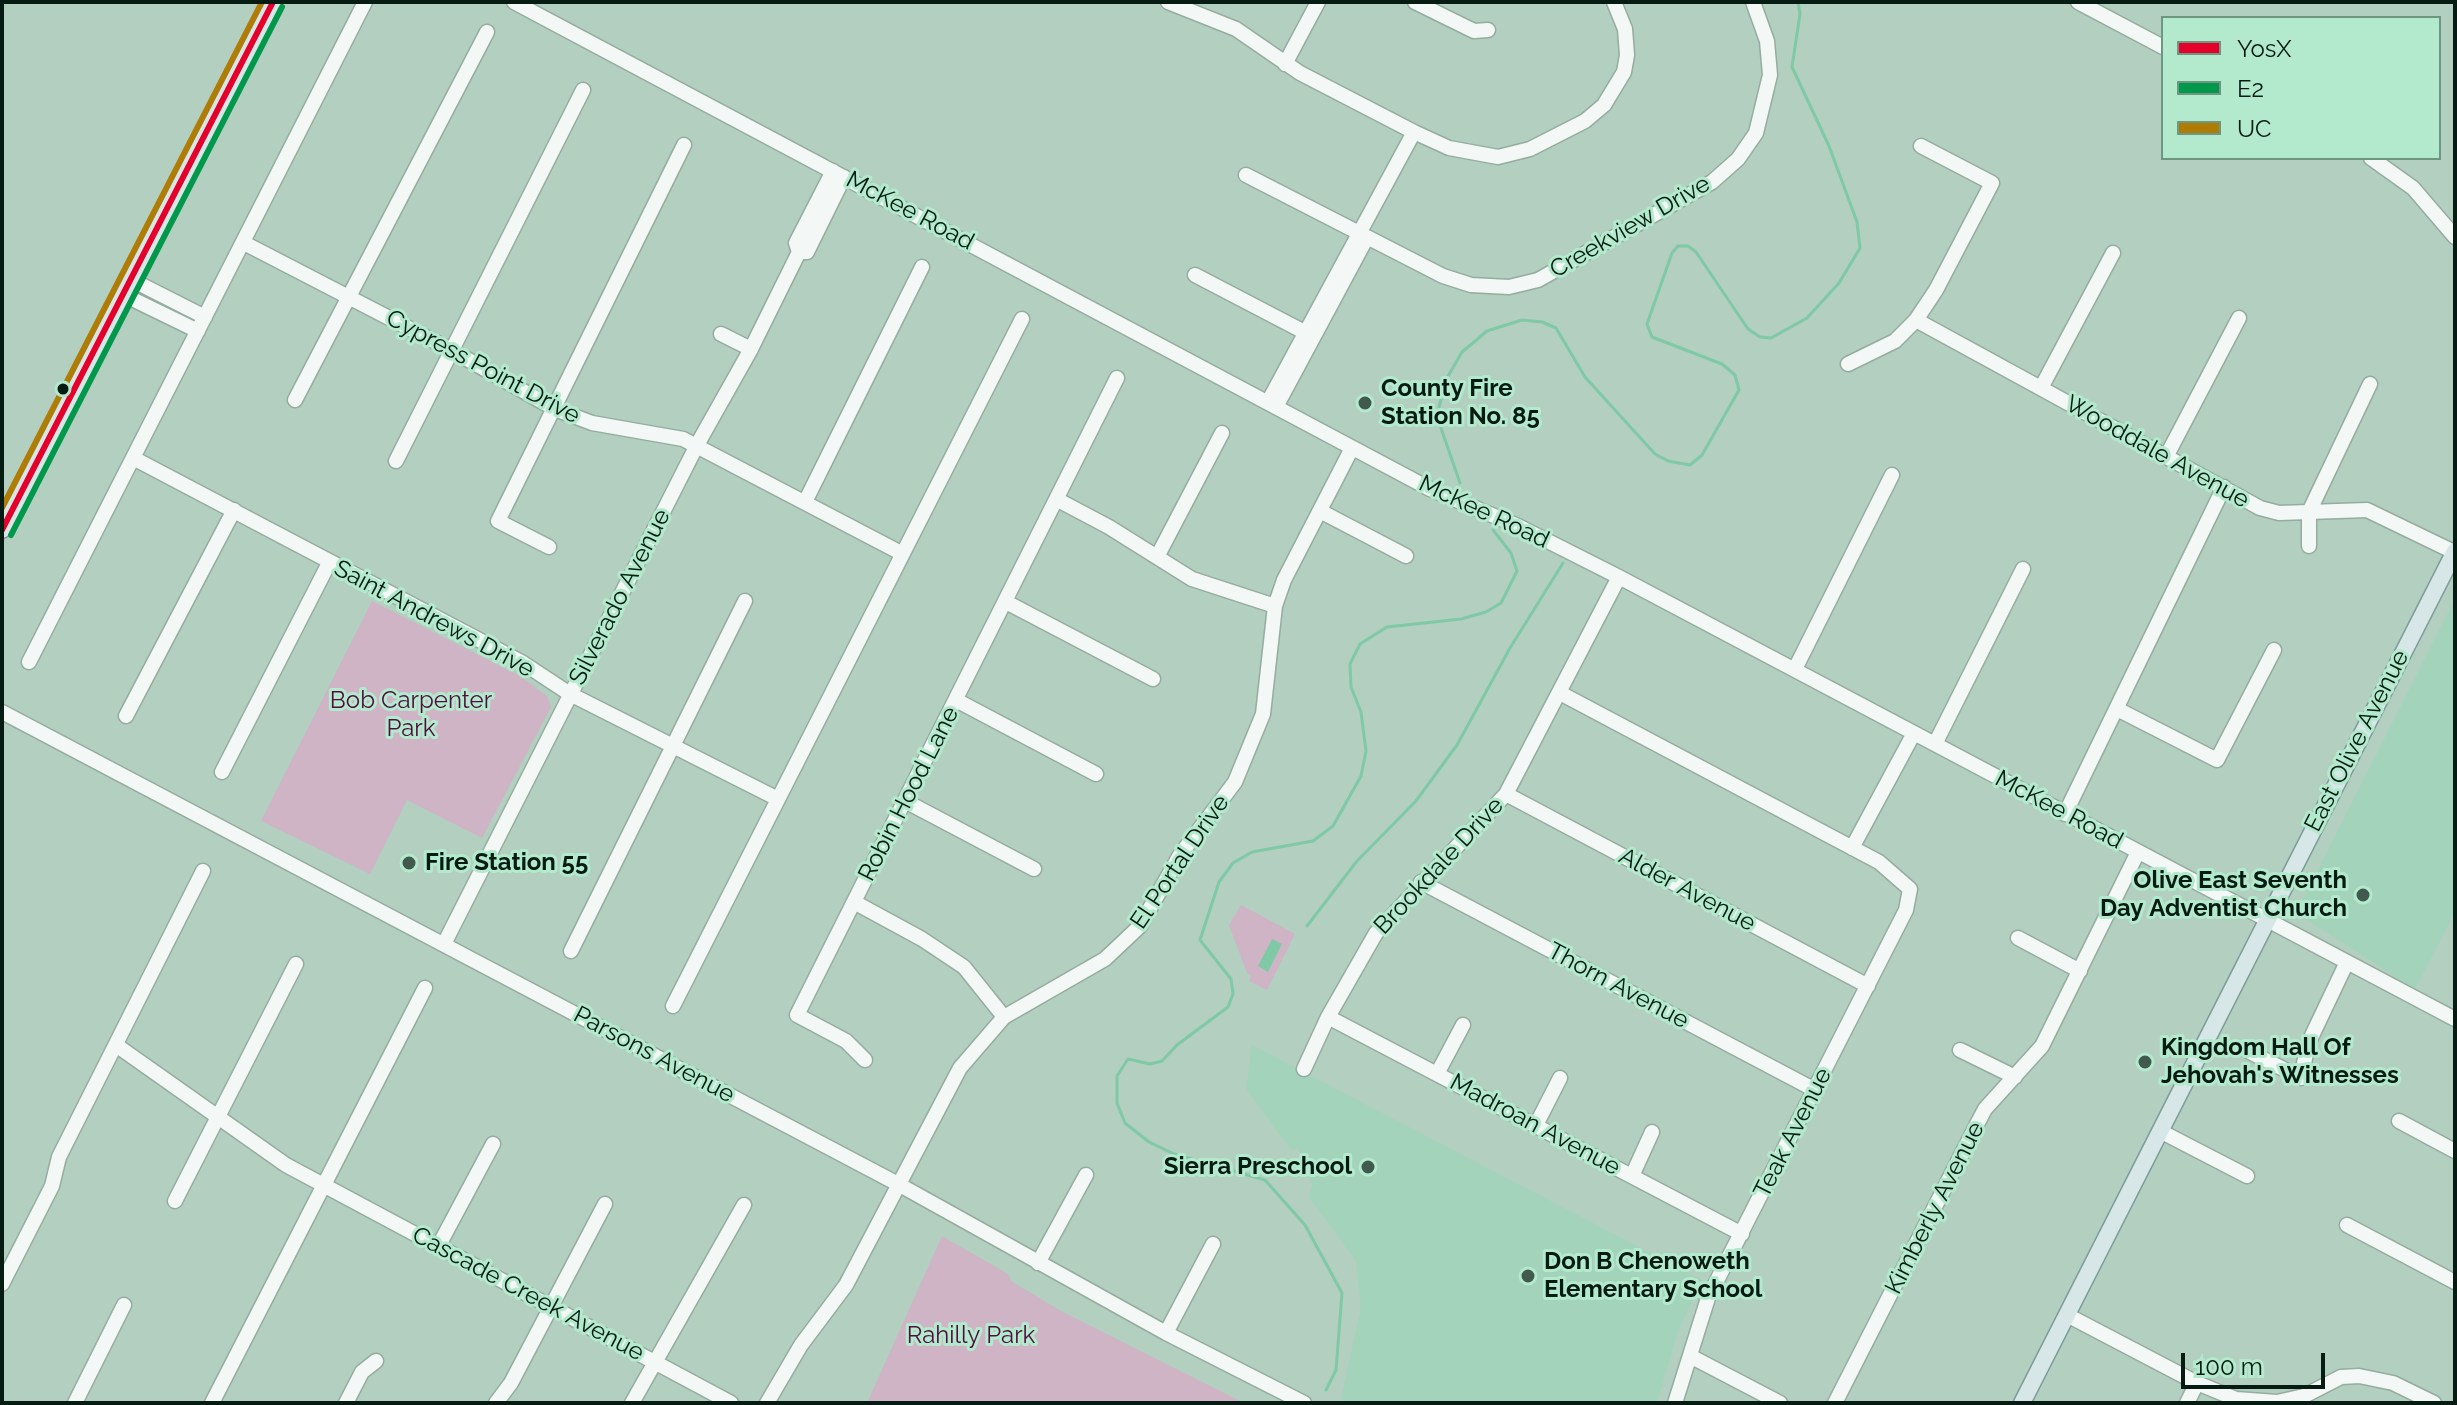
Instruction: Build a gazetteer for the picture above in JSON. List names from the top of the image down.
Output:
{
  "streets": {
    "main road": ["East Olive Avenue"],
    "street": [
      "McKee Road",
      "Creekview Drive",
      "Cypress Point Drive",
      "Wooddale Avenue",
      "Silverado Avenue",
      "Saint Andrews Drive",
      "Robin Hood Lane",
      "El Portal Drive",
      "Brookdale Drive",
      "Alder Avenue",
      "Thorn Avenue",
      "Parsons Avenue",
      "Madroan Avenue",
      "Teak Avenue",
      "Kimberly Avenue",
      "Cascade Creek Avenue"
    ]
  },
  "crossings": [
    ["McKee Road", "Silverado Avenue"],
    ["McKee Road", "East Olive Avenue"],
    ["McKee Road", "El Portal Drive"],
    ["McKee Road", "Brookdale Drive"],
    ["McKee Road", "Kimberly Avenue"],
    ["Cypress Point Drive", "Silverado Avenue"],
    ["Wooddale Avenue", "East Olive Avenue"],
    ["Silverado Avenue", "Saint Andrews Drive"],
    ["Silverado Avenue", "Parsons Avenue"],
    ["El Portal Drive", "Parsons Avenue"],
    ["Brookdale Drive", "Alder Avenue"],
    ["Brookdale Drive", "Thorn Avenue"],
    ["Brookdale Drive", "Madroan Avenue"],
    ["Alder Avenue", "Teak Avenue"],
    ["Thorn Avenue", "Teak Avenue"],
    ["Madroan Avenue", "Teak Avenue"]
  ],
  "parks": ["Bob Carpenter Park", "Rahilly Park"],
  "places": [
    "County Fire Station No. 85",
    "Fire Station 55",
    "Olive East Seventh Day Adventist Church",
    "Kingdom Hall Of Jehovah's Witnesses",
    "Sierra Preschool",
    "Don B Chenoweth Elementary School"
  ],
  "lines": ["transit line YosX", "transit line UC", "transit line E2"],
  "legend": ["YosX", "E2", "UC"],
  "scale_bar": "100 m"
}
